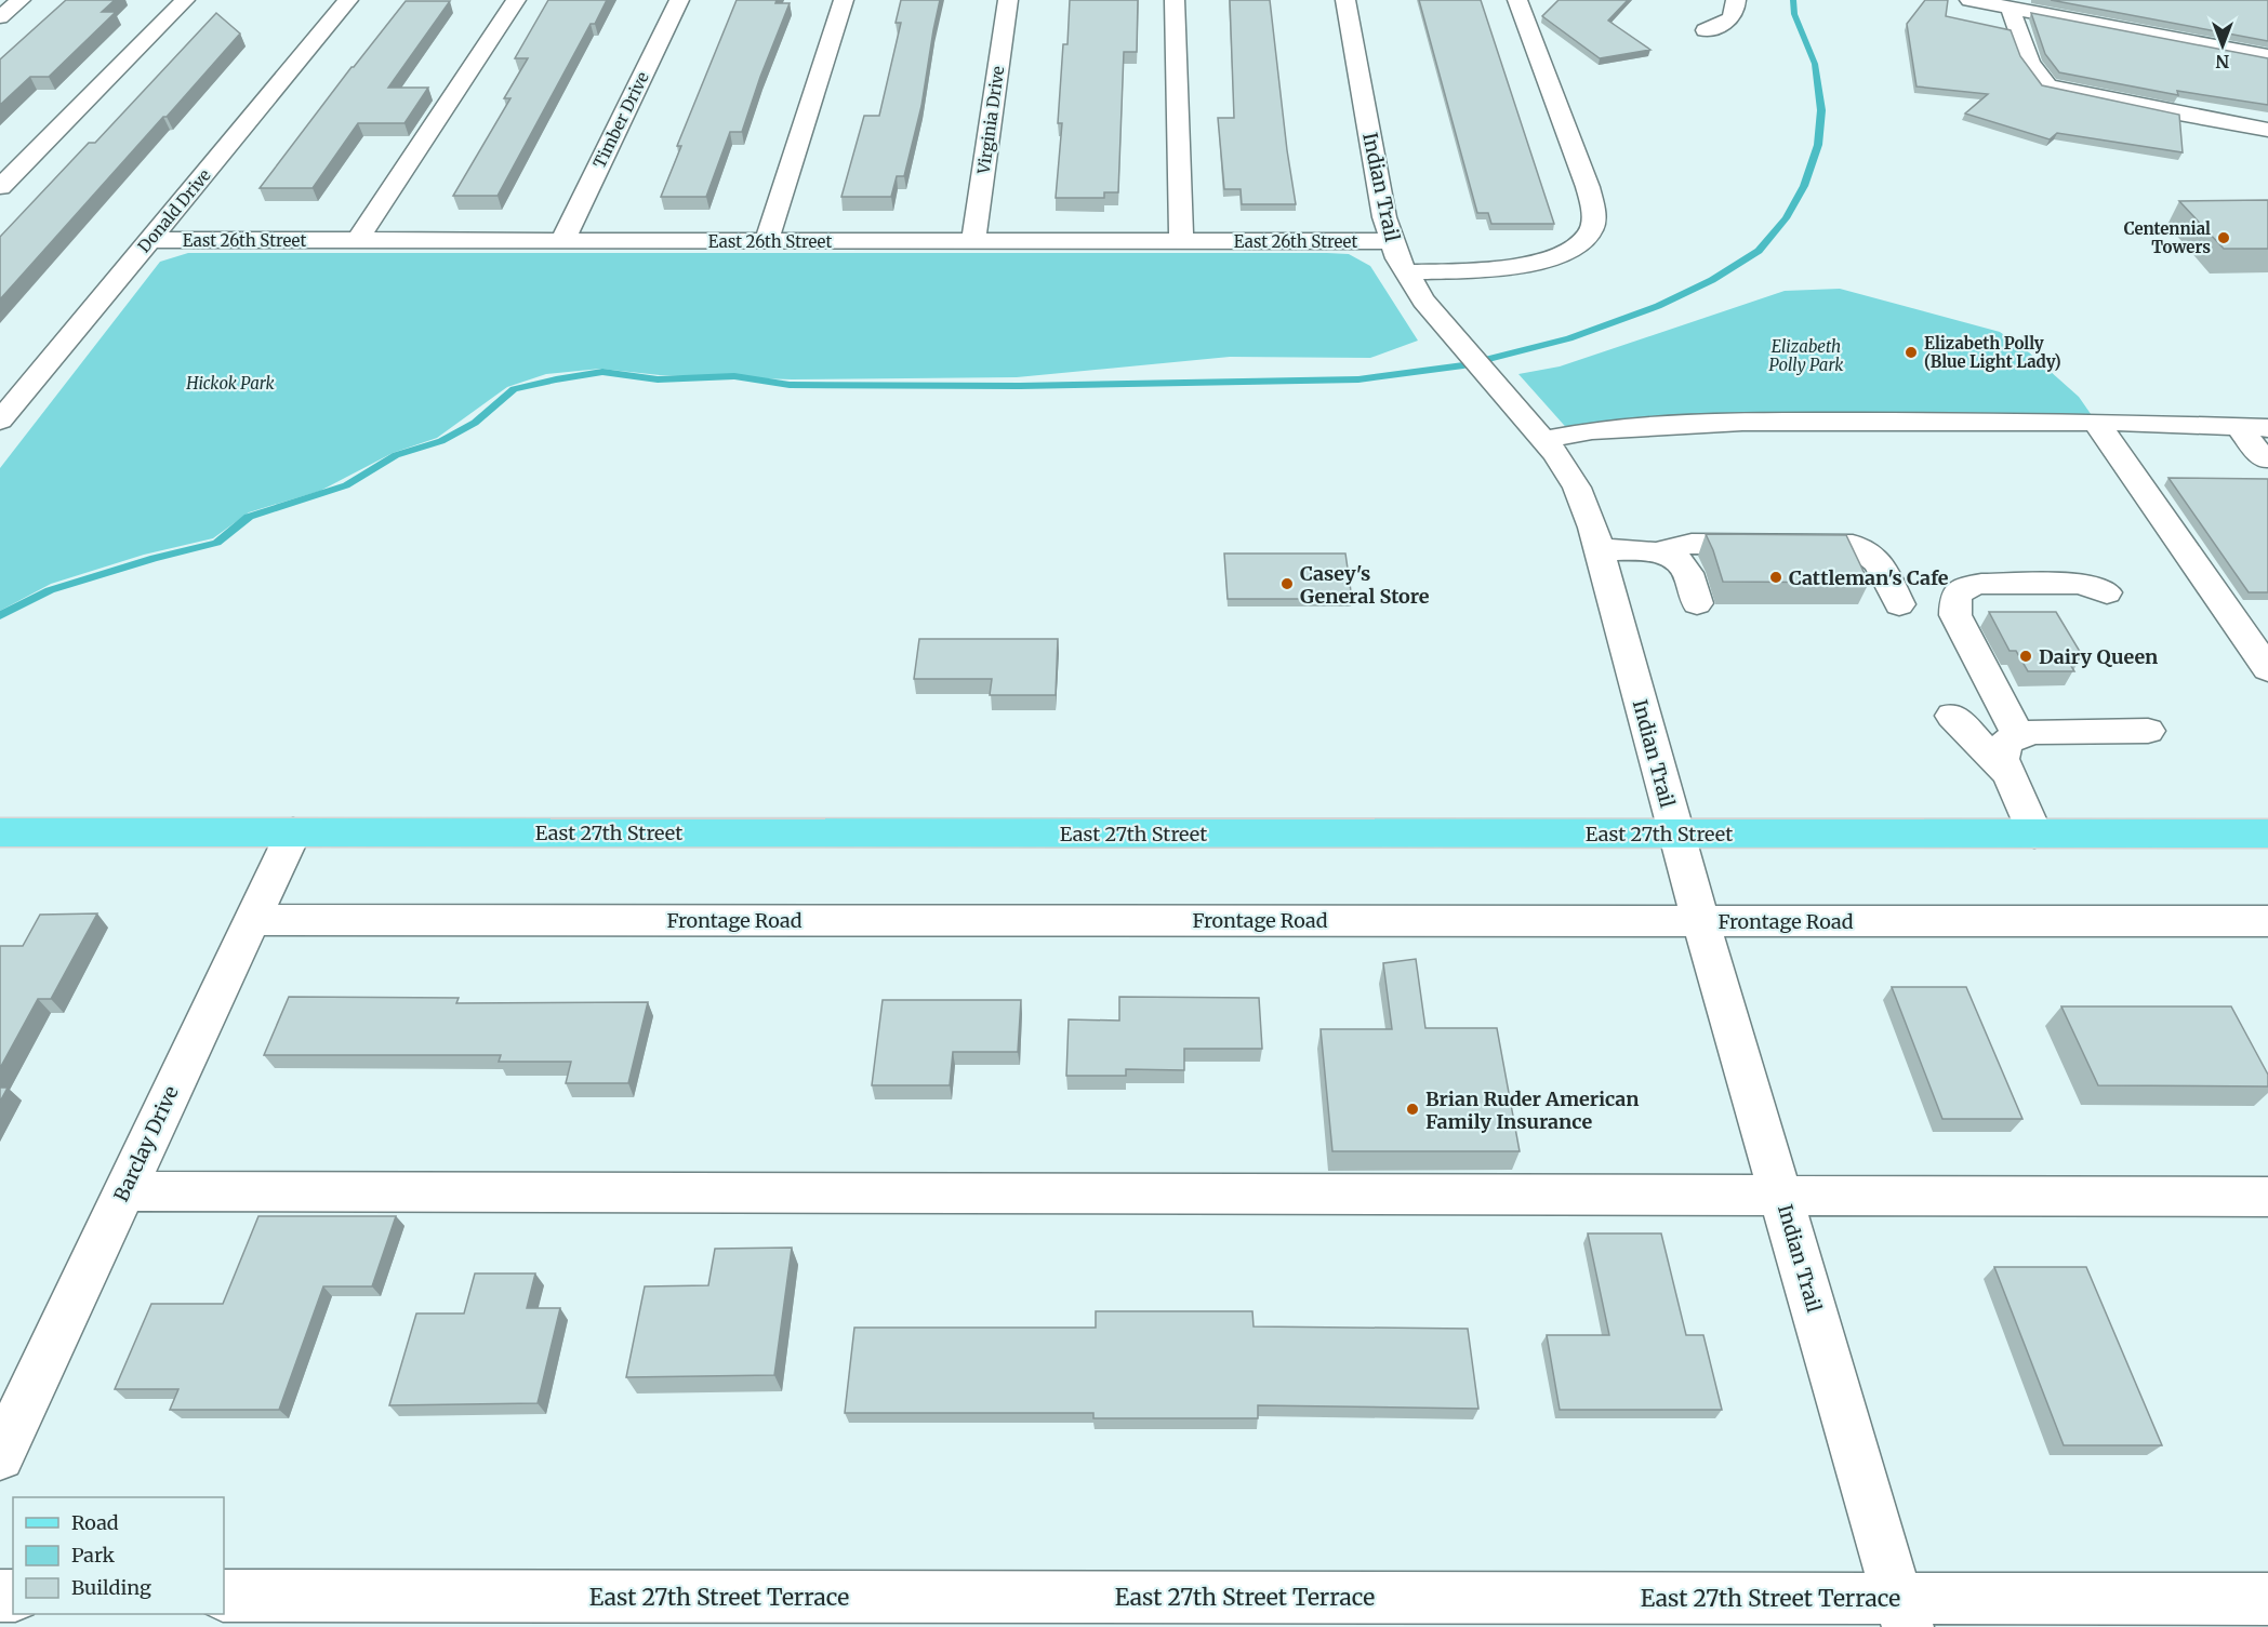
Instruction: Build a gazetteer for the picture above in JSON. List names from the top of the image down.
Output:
{
  "streets": {
    "main road": ["East 27th Street"],
    "street": [
      "Timber Drive",
      "Virginia Drive",
      "Indian Trail",
      "Donald Drive",
      "East 26th Street",
      "Frontage Road",
      "Barclay Drive",
      "East 27th Street Terrace"
    ]
  },
  "crossings": [
    ["Timber Drive", "East 26th Street"],
    ["Virginia Drive", "East 26th Street"],
    ["Indian Trail", "East 26th Street"],
    ["Indian Trail", "East 27th Street"],
    ["Indian Trail", "Frontage Road"],
    ["Indian Trail", "East 27th Street Terrace"],
    ["Donald Drive", "East 26th Street"],
    ["East 27th Street", "Barclay Drive"],
    ["Frontage Road", "Barclay Drive"]
  ],
  "parks": ["Elizabeth Polly Park", "Hickok Park"],
  "places": [
    "Centennial Towers",
    "Elizabeth Polly (Blue Light Lady)",
    "Cattleman's Cafe",
    "Casey's General Store",
    "Dairy Queen",
    "Brian Ruder American Family Insurance"
  ],
  "legend": ["Road", "Park", "Building"],
  "north": "bottom"
}
